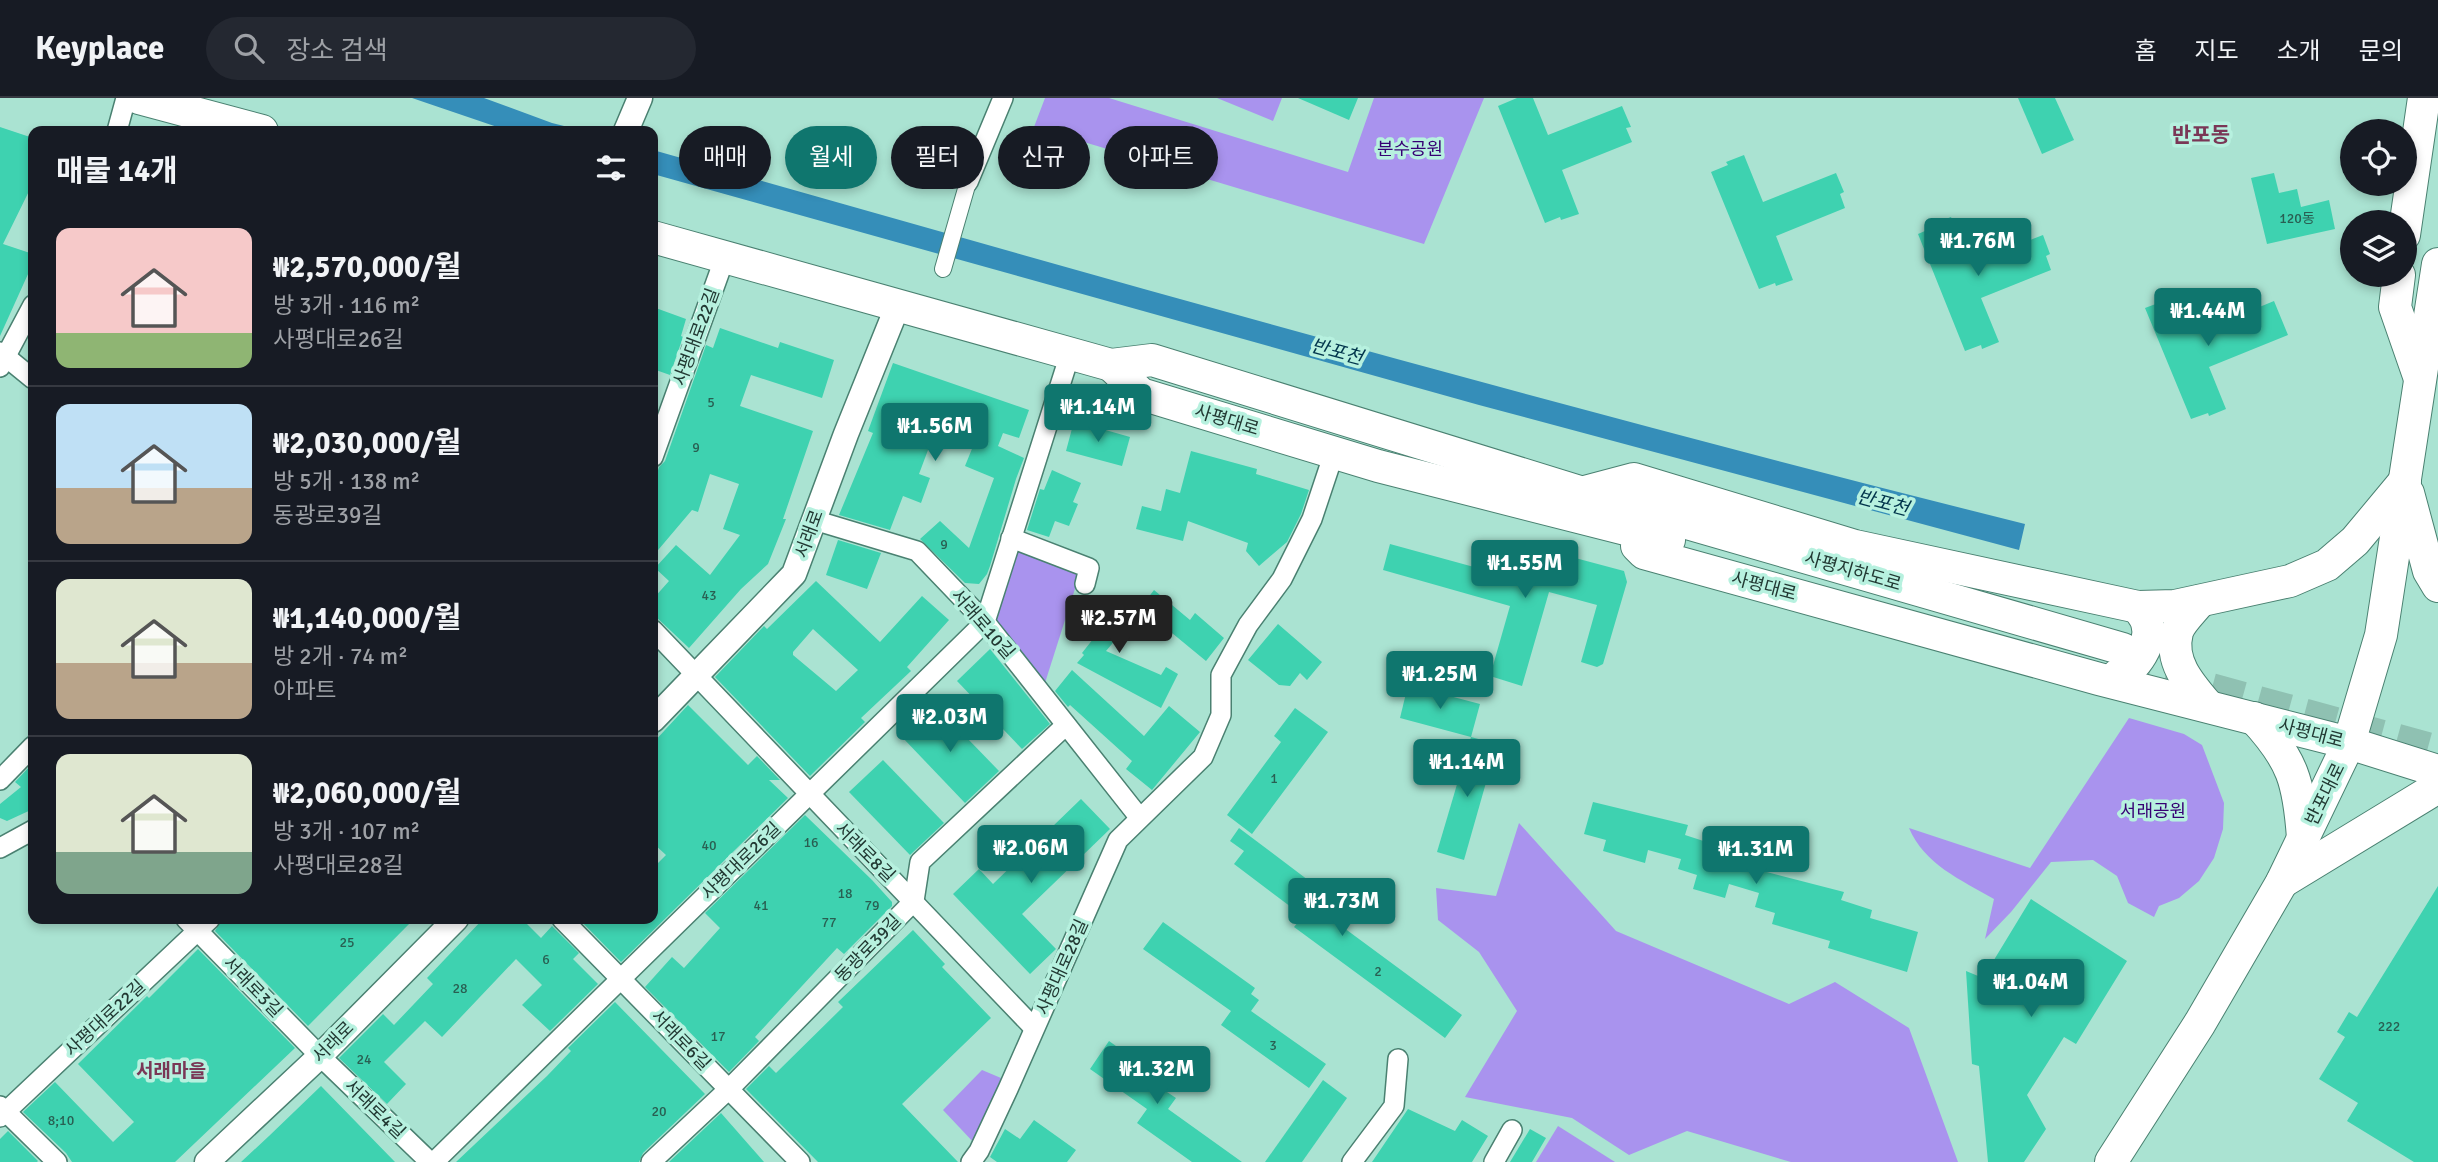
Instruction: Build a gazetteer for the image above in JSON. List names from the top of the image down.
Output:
{
  "streets": {
    "main road": ["사평대로", "사평지하도로", "반포대로"],
    "street": [
      "사평대로22길",
      "서래로",
      "서래로10길",
      "서래로8길",
      "사평대로26길",
      "동광로39길",
      "사평대로28길",
      "서래로3길",
      "서래로6길",
      "서래로4길"
    ]
  },
  "crossings": [
    ["사평대로22길", "사평대로"],
    ["사평대로", "서래로"],
    ["사평대로", "사평지하도로"],
    ["사평대로", "반포대로"],
    ["사평대로", "사평대로26길"],
    ["사평대로", "사평대로28길"],
    ["서래로", "서래로10길"],
    ["서래로", "서래로8길"],
    ["서래로", "서래로3길"],
    ["서래로", "서래로4길"],
    ["서래로10길", "사평대로26길"],
    ["서래로10길", "동광로39길"],
    ["서래로10길", "사평대로28길"],
    ["서래로8길", "사평대로26길"],
    ["서래로8길", "동광로39길"],
    ["서래로8길", "사평대로28길"],
    ["사평대로26길", "서래로6길"],
    ["사평대로26길", "서래로4길"],
    ["동광로39길", "서래로6길"],
    ["서래로3길", "서래로4길"]
  ],
  "districts": ["반포동", "서래마을"],
  "water": ["반포천"],
  "parks": ["분수공원", "서래공원"],
  "house_numbers": [
    "120동",
    "5",
    "9",
    "9",
    "43",
    "1",
    "16",
    "40",
    "18",
    "41",
    "79",
    "77",
    "25",
    "6",
    "2",
    "28",
    "222",
    "17",
    "3",
    "24",
    "20",
    "8;10"
  ],
  "page": {
    "header": "Keyplace",
    "search": "장소 검색",
    "nav": [
      "홈",
      "지도",
      "소개",
      "문의"
    ],
    "chip": [
      "매매",
      "월세",
      "필터",
      "신규",
      "아파트"
    ],
    "heading": "매물 14개",
    "list": [
      {
        "name": "₩2,570,000/월",
        "note": "방 3개 · 116 m² · 사평대로26길"
      },
      {
        "name": "₩2,030,000/월",
        "note": "방 5개 · 138 m² · 동광로39길"
      },
      {
        "name": "₩1,140,000/월",
        "note": "방 2개 · 74 m² · 아파트"
      },
      {
        "name": "₩2,060,000/월",
        "note": "방 3개 · 107 m² · 사평대로28길"
      }
    ],
    "price": [
      "₩1.76M",
      "₩1.44M",
      "₩1.14M",
      "₩1.56M",
      "₩1.55M",
      "₩2.57M",
      "₩1.25M",
      "₩2.03M",
      "₩1.14M",
      "₩2.06M",
      "₩1.31M",
      "₩1.73M",
      "₩1.04M",
      "₩1.32M"
    ]
  }
}
